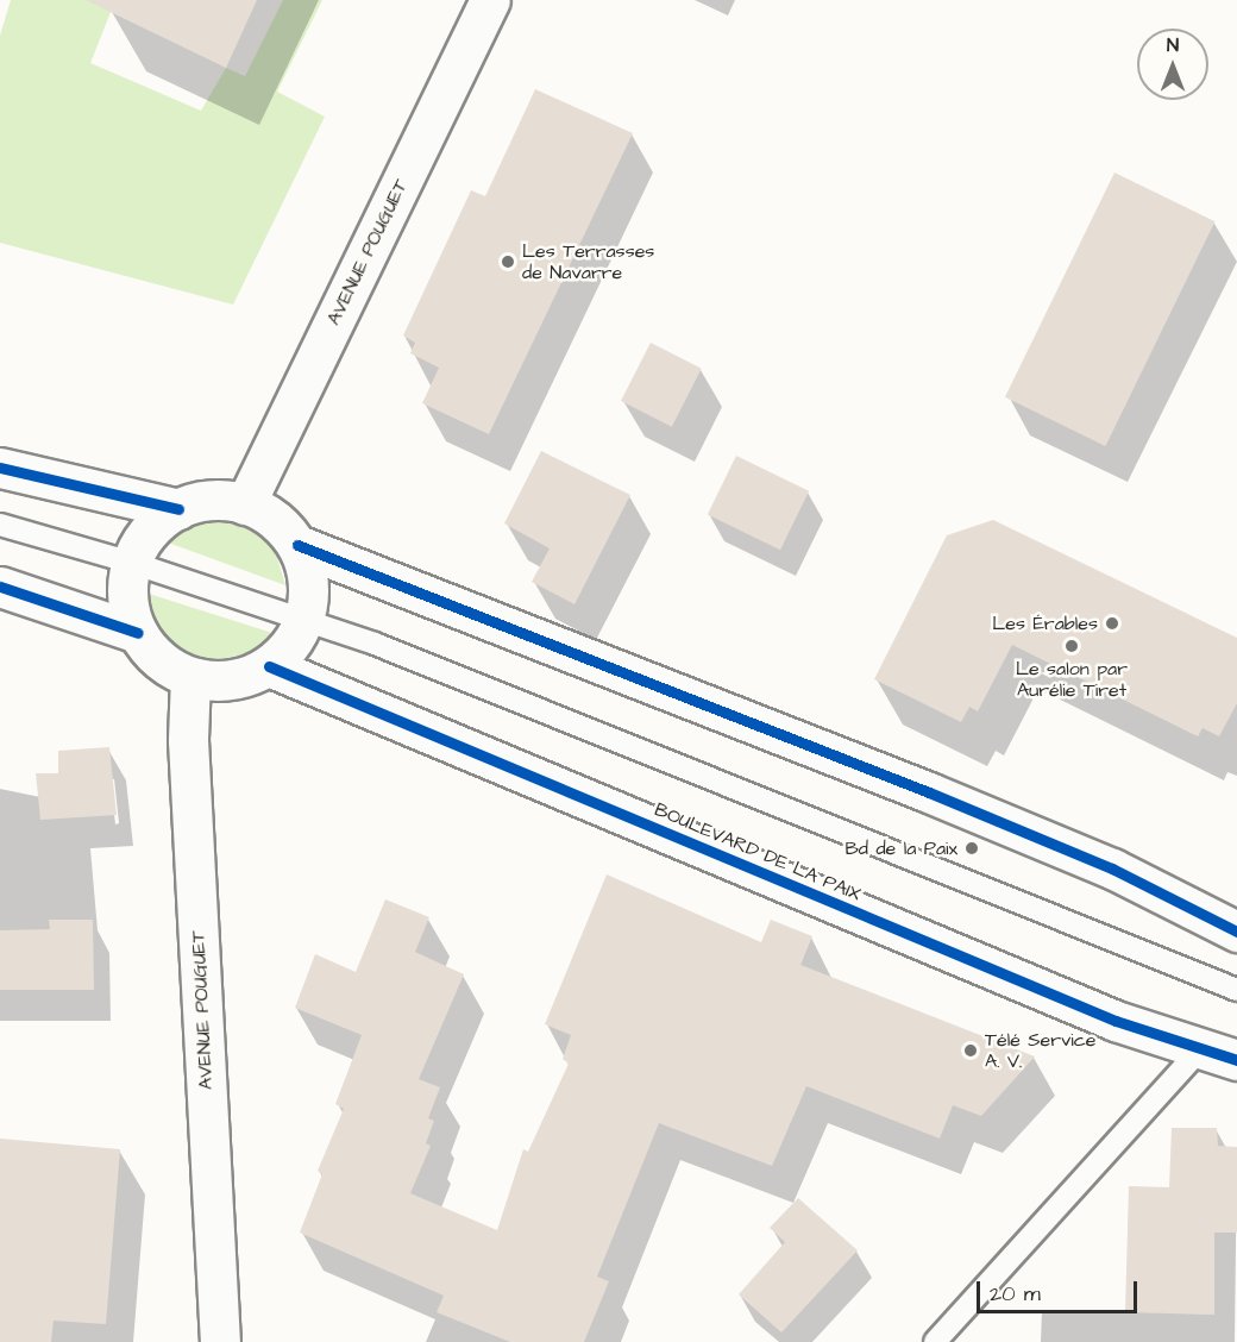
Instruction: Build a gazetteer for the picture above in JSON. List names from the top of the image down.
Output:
{
  "streets": {
    "main road": ["AVENUE POUGUET", "BOULEVARD DE LA PAIX"]
  },
  "places": [
    "Les Terrasses de Navarre",
    "Les Érables",
    "Le salon par Aurélie Tiret",
    "Bd de la Paix",
    "Télé Service A. V."
  ],
  "scale_bar": "20 m",
  "north": "top"
}
